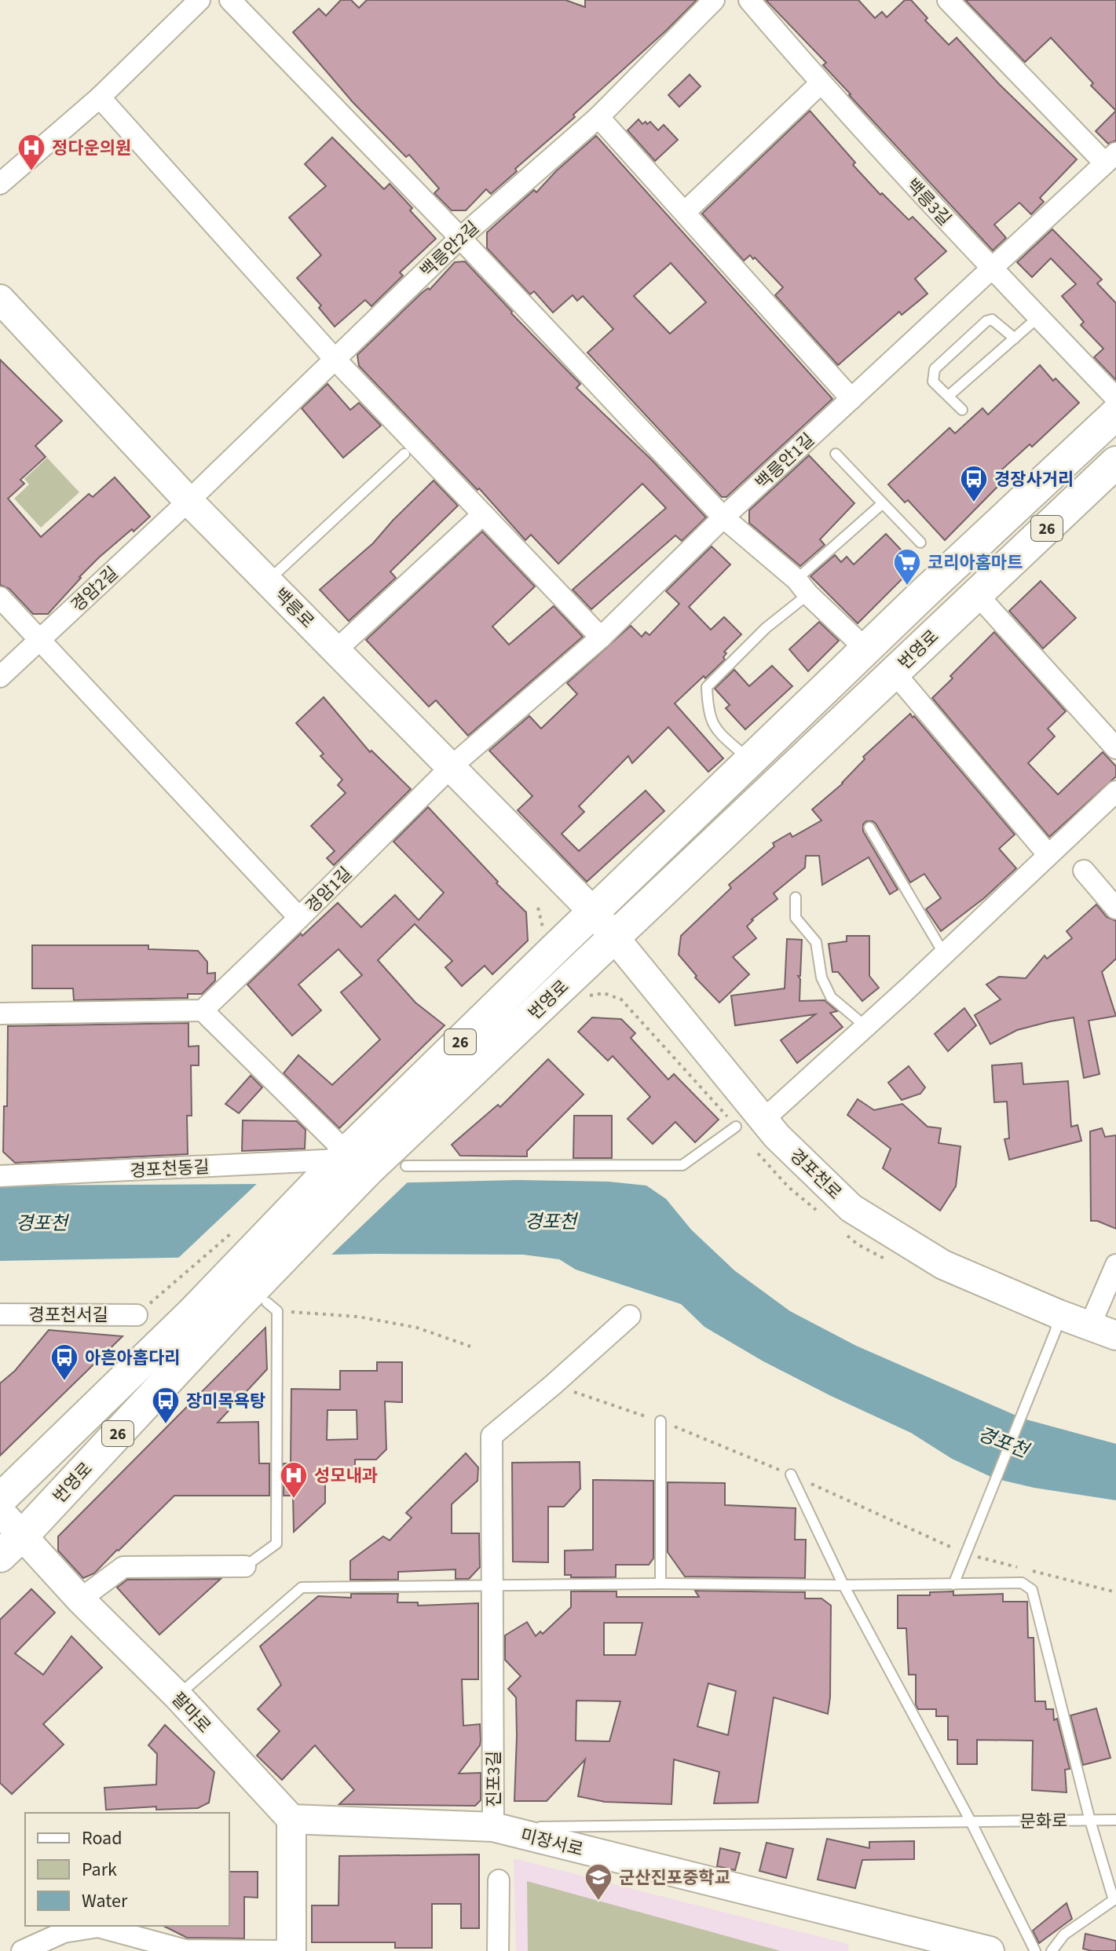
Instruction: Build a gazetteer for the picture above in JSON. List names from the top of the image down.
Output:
{
  "streets": {
    "main road": ["26", "번영로"],
    "street": [
      "백릉3길",
      "백릉안2길",
      "백릉안1길",
      "경암2길",
      "백릉로",
      "경암1길",
      "경포천동길",
      "경포천로",
      "경포천서길",
      "팔마로",
      "진포3길",
      "미장서로"
    ],
    "lane": ["문화로"]
  },
  "crossings": [
    ["백릉3길", "백릉안1길"],
    ["백릉안2길", "경암2길"],
    ["백릉안2길", "백릉로"],
    ["백릉안1길", "백릉로"],
    ["백릉안1길", "경암1길"],
    ["경암2길", "백릉로"],
    ["백릉로", "번영로"],
    ["백릉로", "경암1길"],
    ["백릉로", "경포천로"],
    ["번영로", "경포천동길"],
    ["번영로", "경포천로"],
    ["번영로", "팔마로"],
    ["팔마로", "미장서로"],
    ["진포3길", "문화로"],
    ["진포3길", "미장서로"]
  ],
  "water": ["경포천"],
  "places": {
    "hospital": ["정다운의원", "성모내과"],
    "bus stop": ["경장사거리", "아흔아홉다리", "장미목욕탕"],
    "supermarket": ["코리아홈마트"],
    "school or university": ["군산진포중학교"]
  },
  "legend": ["Road", "Park", "Water"]
}
